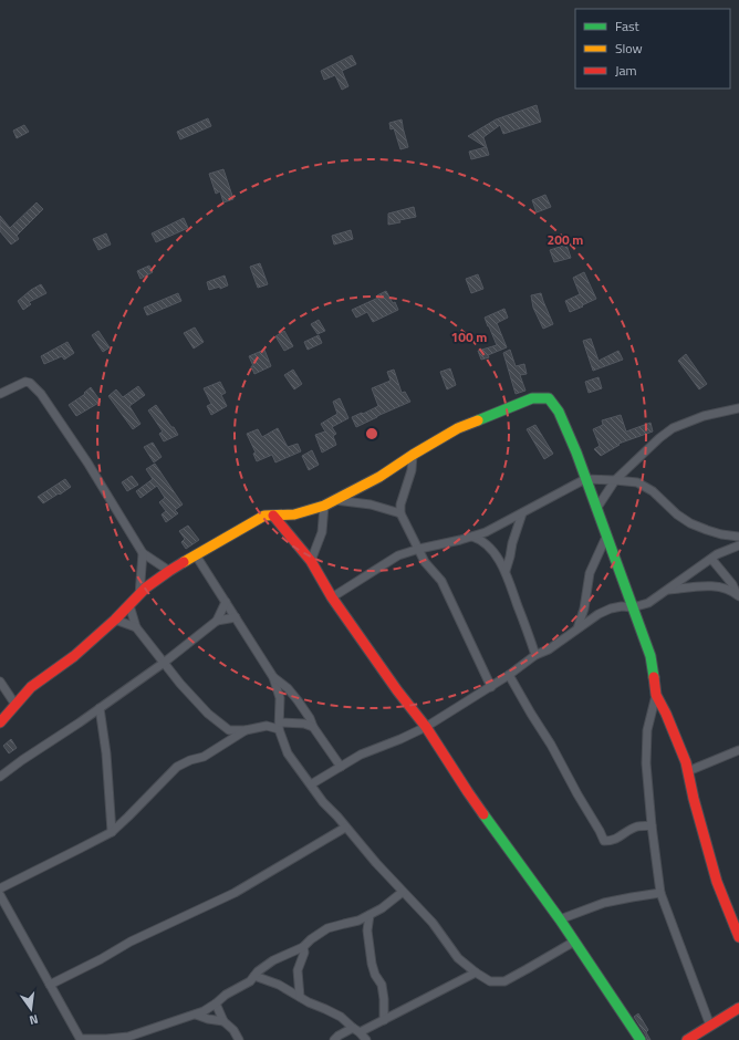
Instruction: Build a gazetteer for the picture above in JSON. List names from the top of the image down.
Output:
{
  "legend": ["Fast", "Slow", "Jam"],
  "north": "bottom",
  "rings": ["200 m", "100 m"]
}
